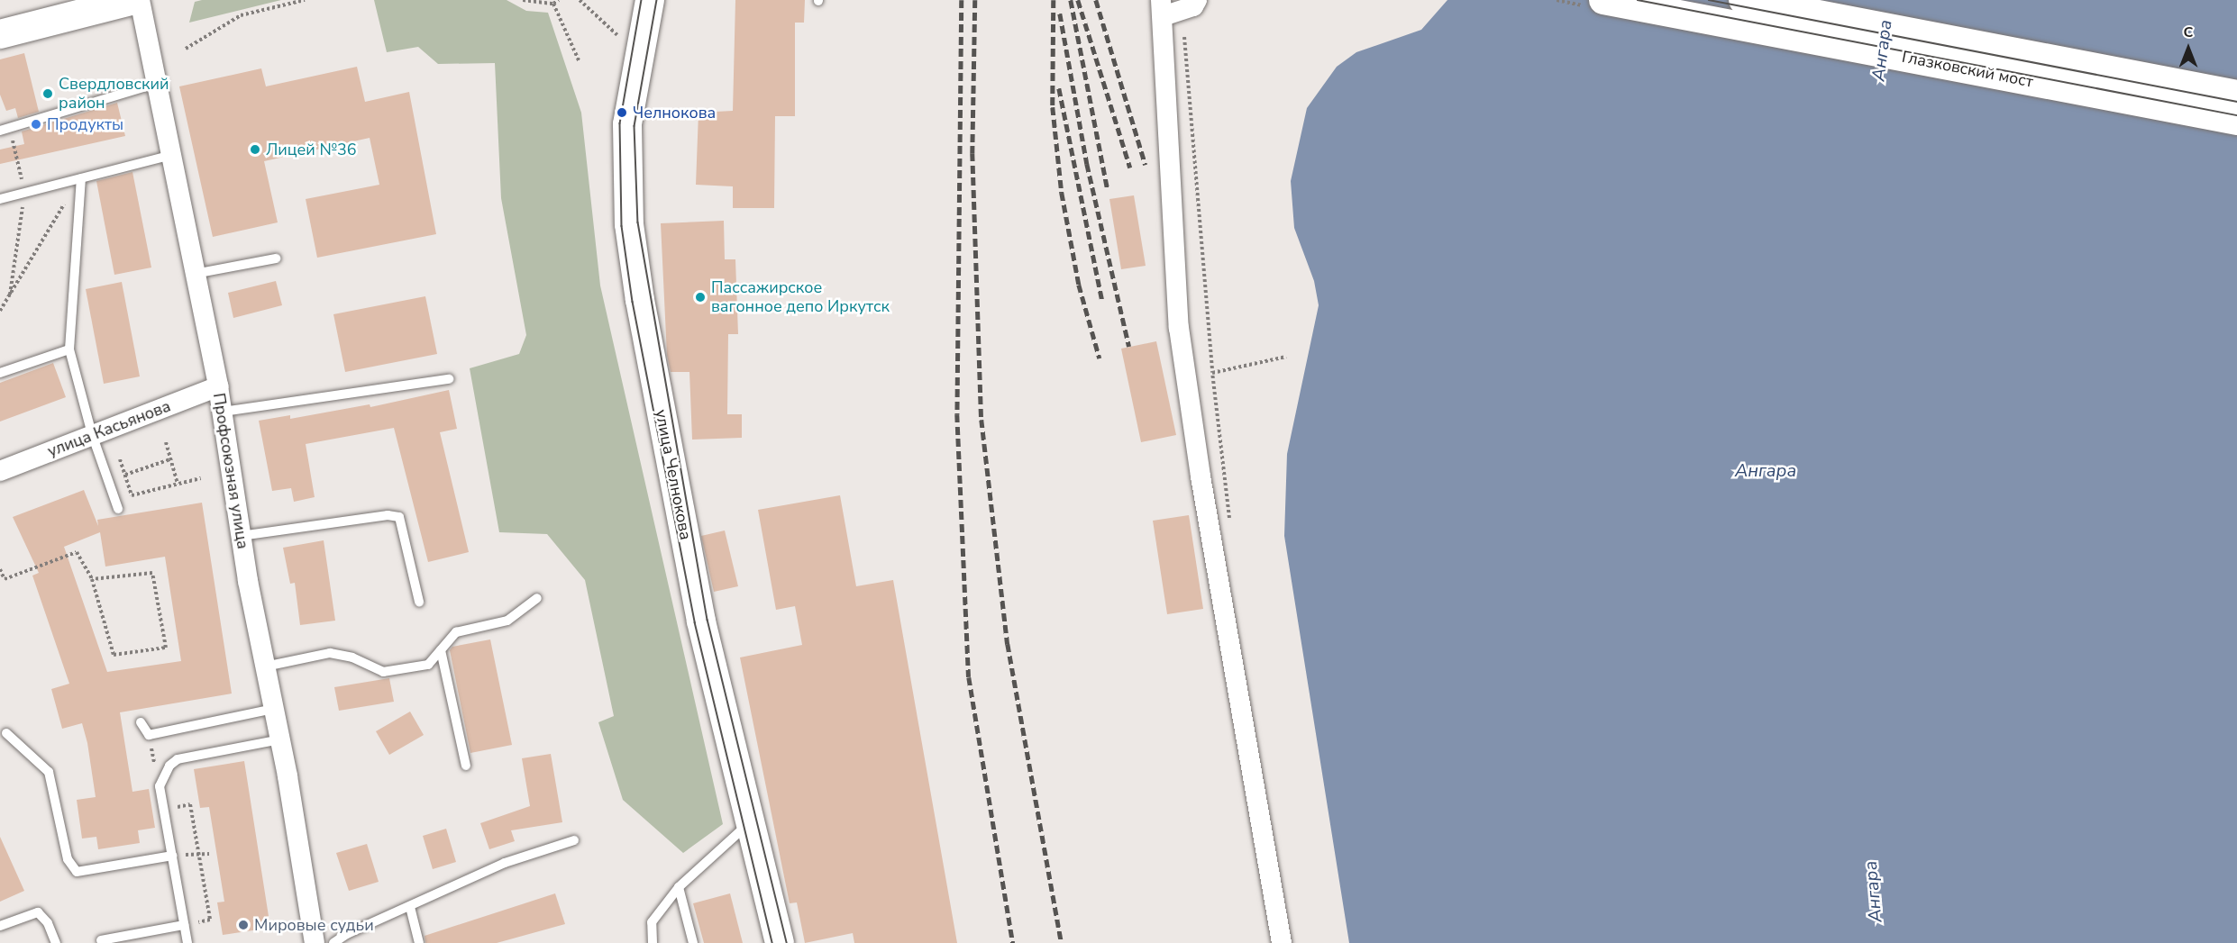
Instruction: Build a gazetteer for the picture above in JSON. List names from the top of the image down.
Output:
{
  "streets": {
    "main road": ["Глазковский мост", "улица Челнокова"],
    "street": ["улица Касьянова", "Профсоюзная улица"]
  },
  "crossings": [
    ["улица Касьянова", "Профсоюзная улица"]
  ],
  "water": ["Ангара"],
  "places": [
    "Свердловский район",
    "Челнокова",
    "Продукты",
    "Лицей №36",
    "Пассажирское вагонное депо Иркутск",
    "Мировые судьи"
  ],
  "north": "top"
}
